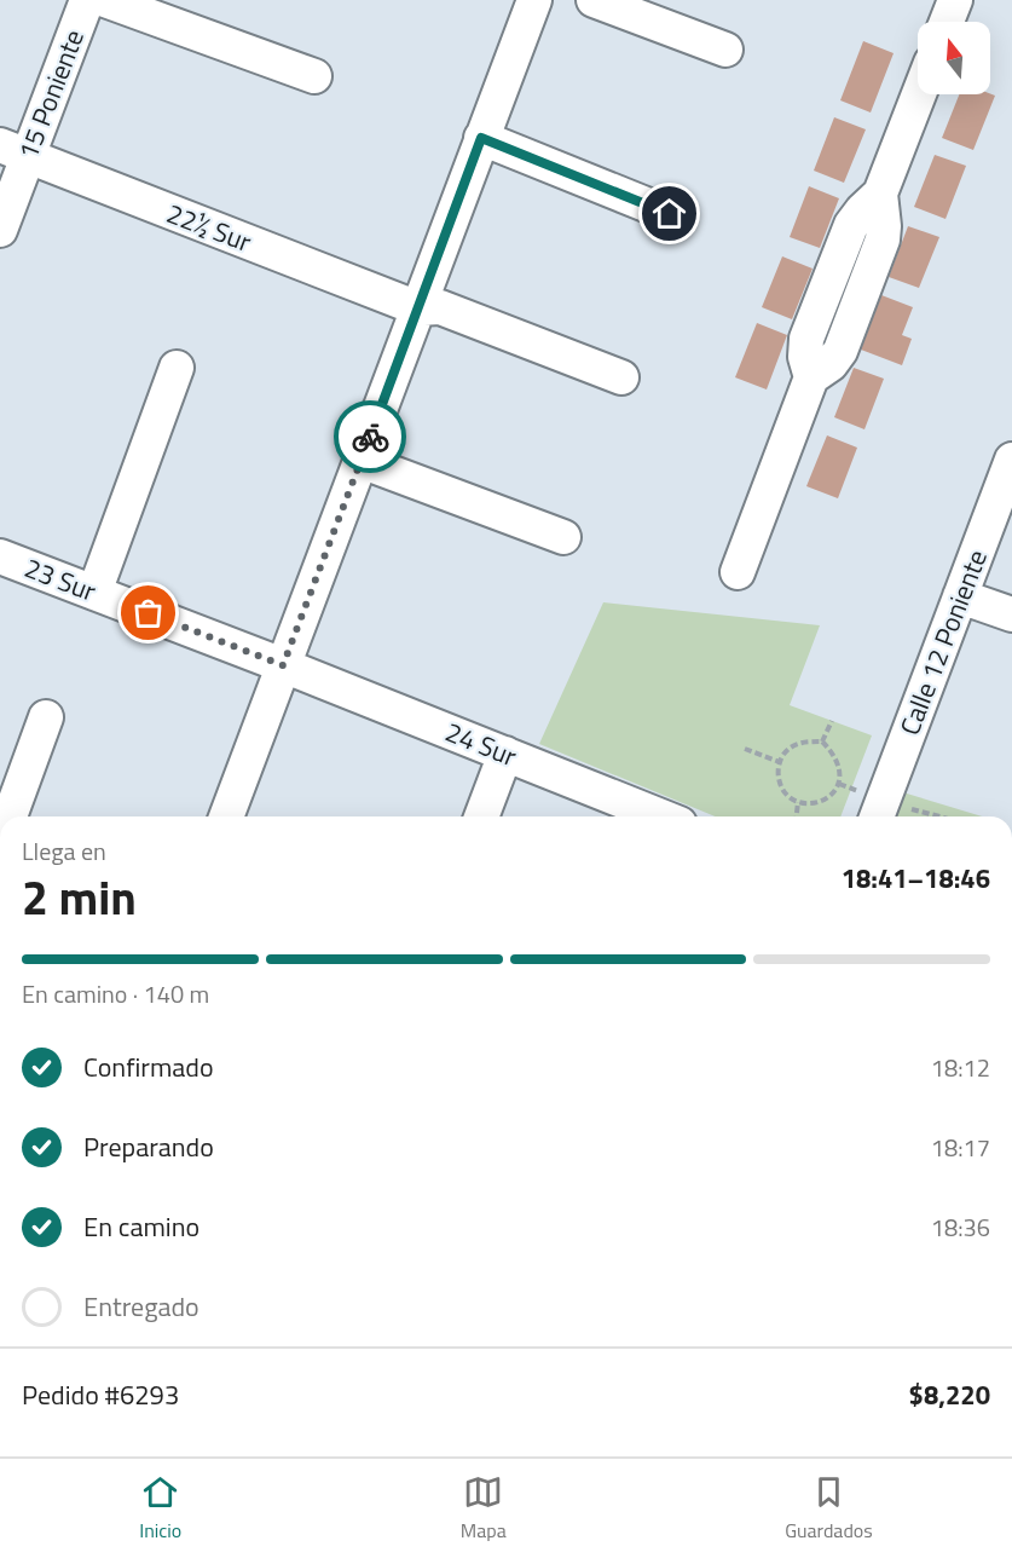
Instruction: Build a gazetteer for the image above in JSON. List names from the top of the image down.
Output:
{
  "streets": {
    "street": [
      "15 Poniente",
      "22½ Sur",
      "23 Sur",
      "Calle 12 Poniente",
      "24 Sur"
    ]
  },
  "crossings": [
    ["15 Poniente", "22½ Sur"],
    ["23 Sur", "24 Sur"]
  ],
  "north": "top",
  "page": {
    "heading": ["2 min", "Llega en", "18:41–18:46"],
    "panel": ["Pedido #6293", "$8,220"],
    "bar": "En camino · 140 m",
    "list": [
      ["Confirmado", "18:12"],
      ["Preparando", "18:17"],
      ["En camino", "18:36"],
      "Entregado"
    ],
    "tabs": ["Inicio", "Mapa", "Guardados"]
  }
}
